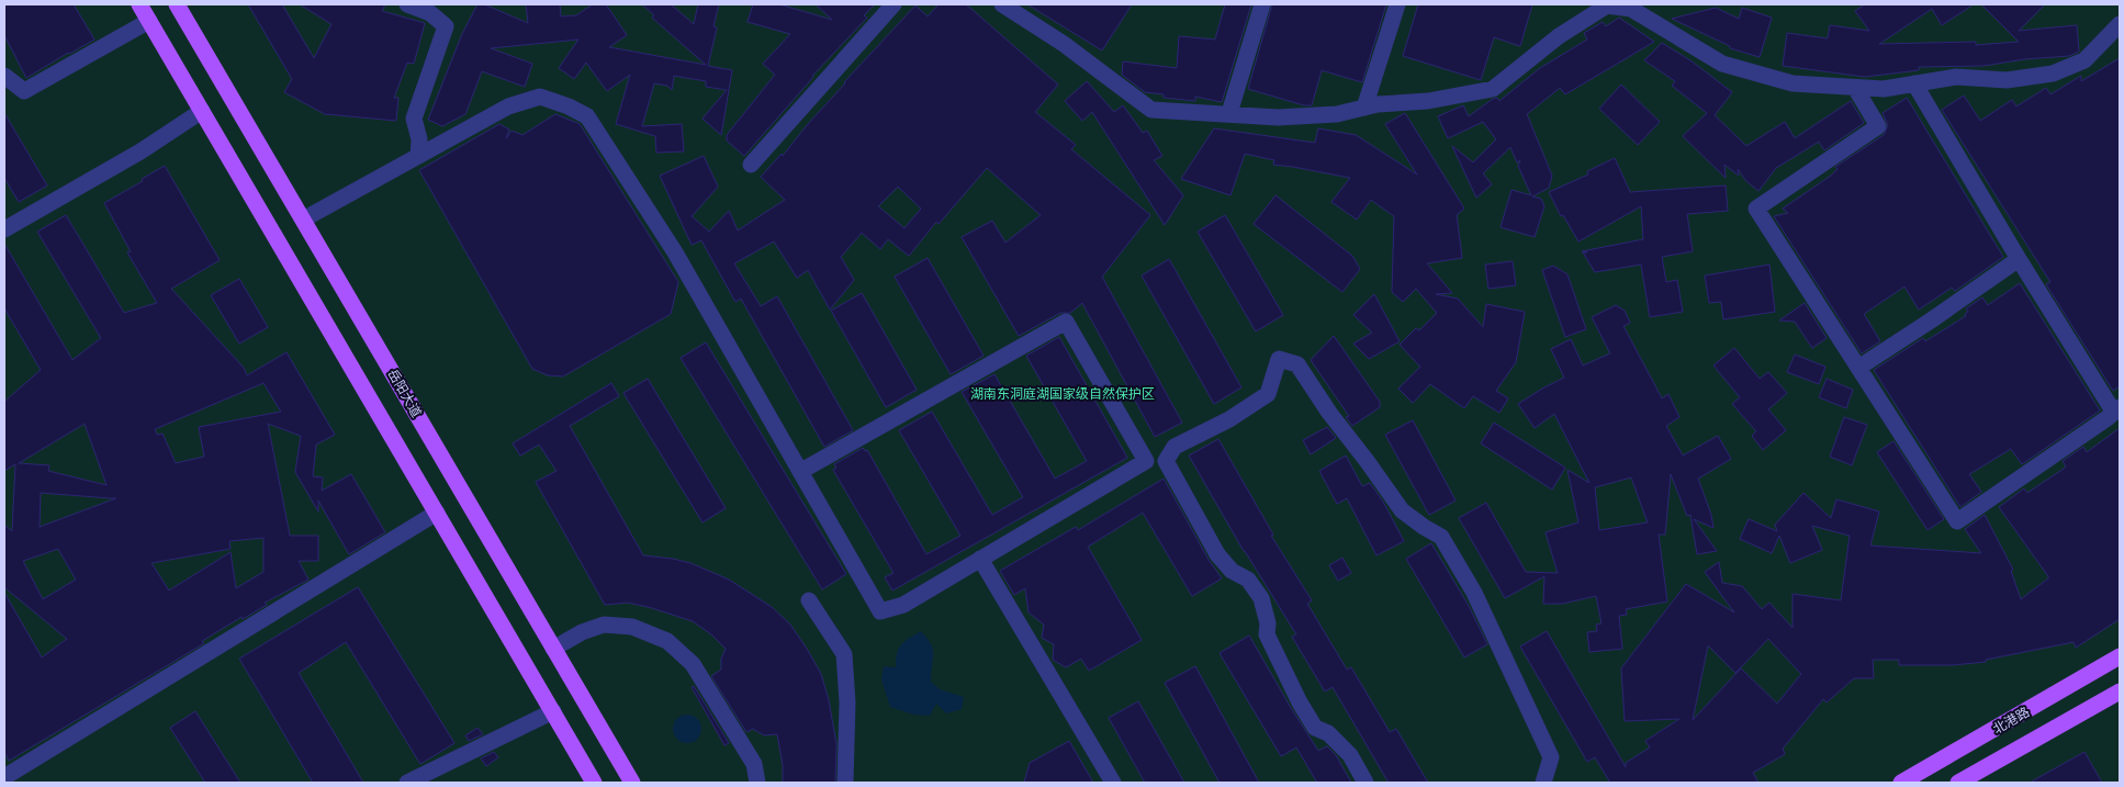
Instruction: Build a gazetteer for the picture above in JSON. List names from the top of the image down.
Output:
{
  "streets": {
    "main road": ["岳阳大道", "北港路"]
  },
  "parks": ["湖南东洞庭湖国家级自然保护区"]
}
